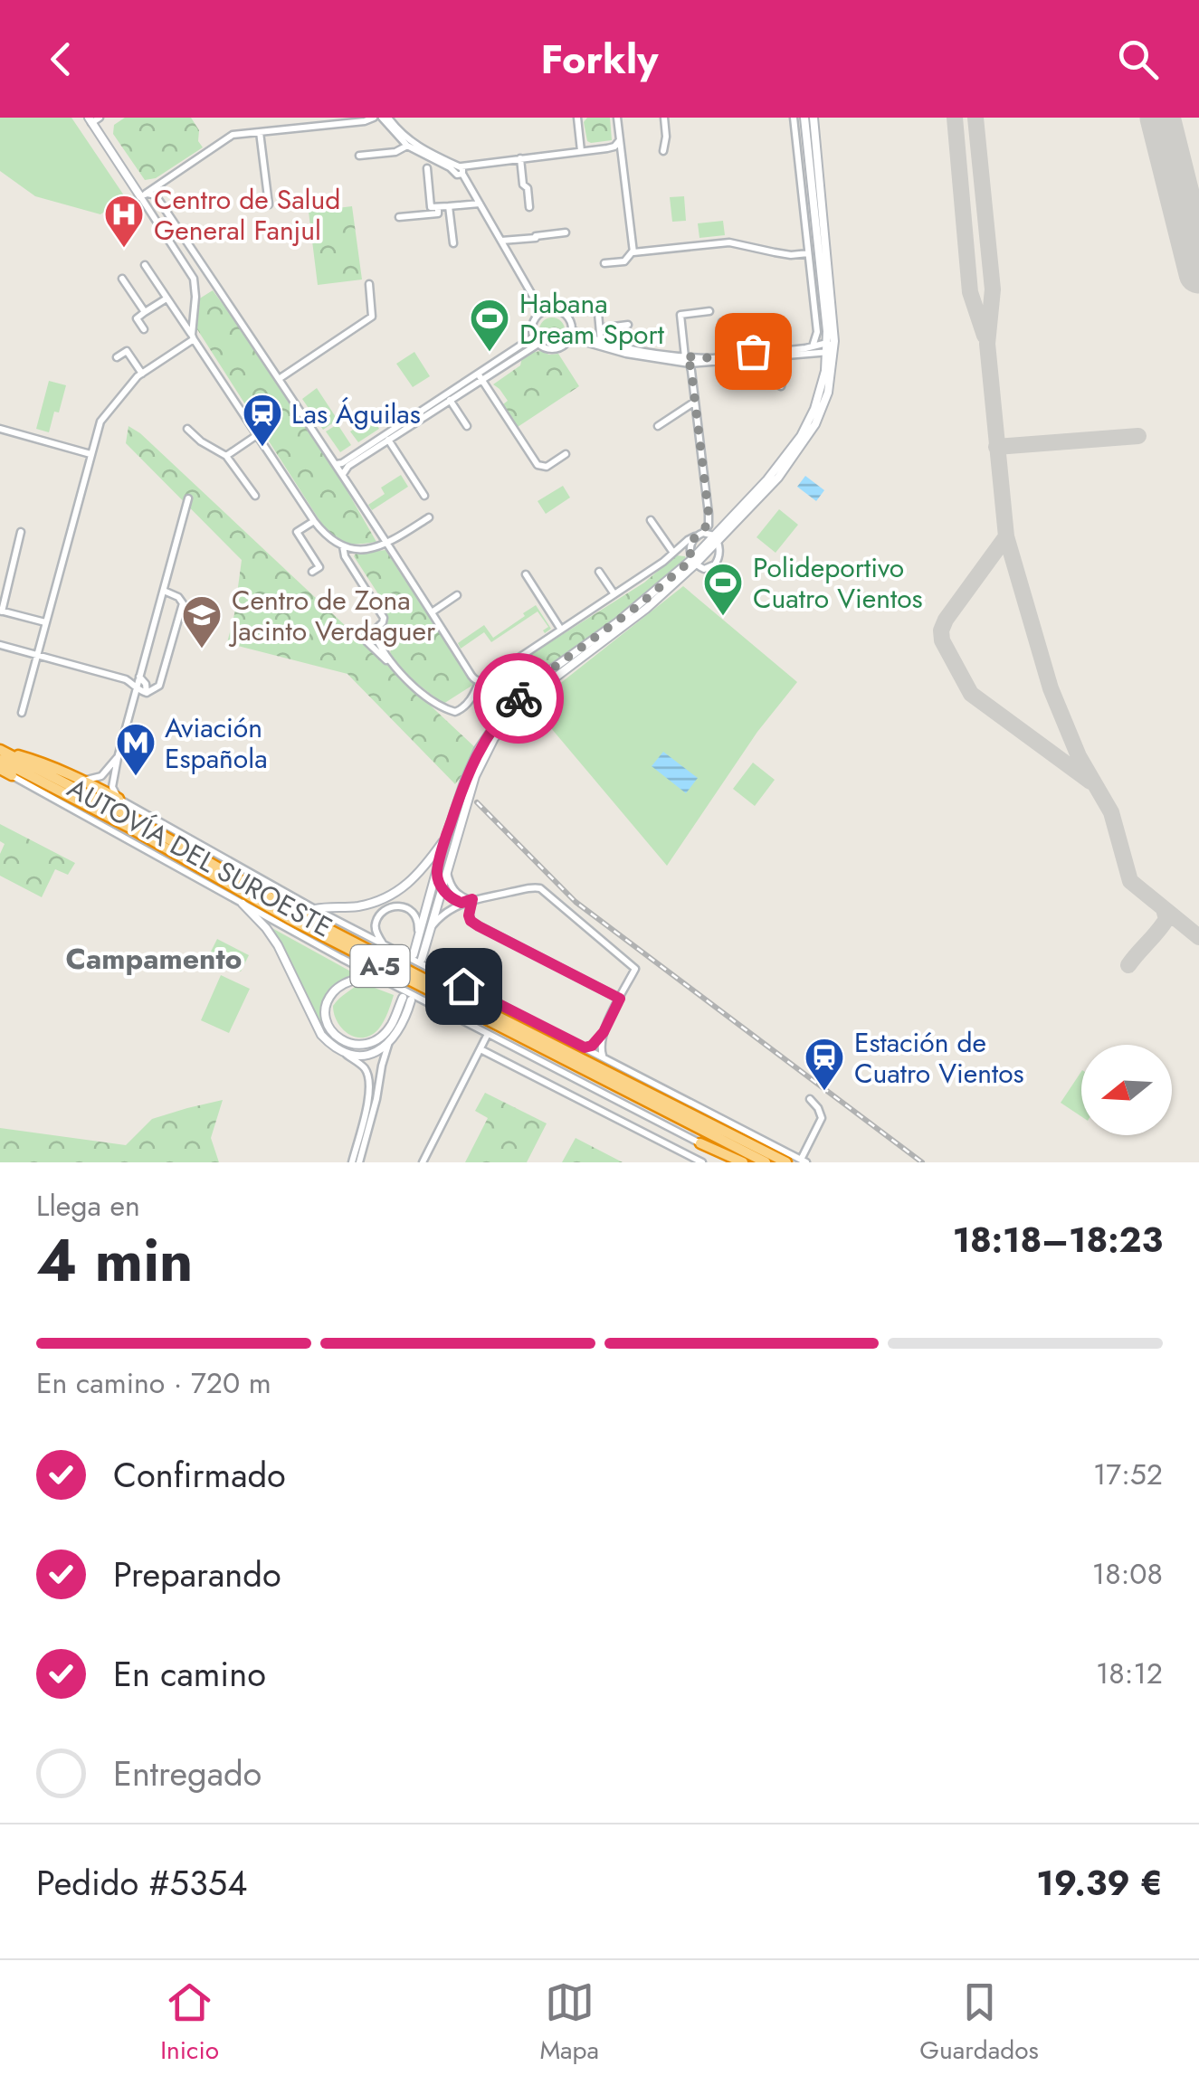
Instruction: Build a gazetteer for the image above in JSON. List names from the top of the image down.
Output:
{
  "streets": {
    "highway": ["AUTOVÍA DEL SUROESTE", "A-5"]
  },
  "districts": ["Campamento"],
  "places": {
    "hospital": ["Centro de Salud General Fanjul"],
    "sports": ["Habana Dream Sport", "Polideportivo Cuatro Vientos"],
    "station": ["Las Águilas", "Estación de Cuatro Vientos"],
    "school or university": ["Centro de Zona Jacinto Verdaguer"],
    "metro station": ["Aviación Española"]
  },
  "north": "left",
  "page": {
    "header": "Forkly",
    "heading": ["4 min", "Llega en", "18:18–18:23"],
    "panel": ["Pedido #5354", "19.39 €"],
    "bar": "En camino · 720 m",
    "list": [
      ["Confirmado", "17:52"],
      ["Preparando", "18:08"],
      ["En camino", "18:12"],
      "Entregado"
    ],
    "tabs": ["Inicio", "Mapa", "Guardados"]
  }
}
